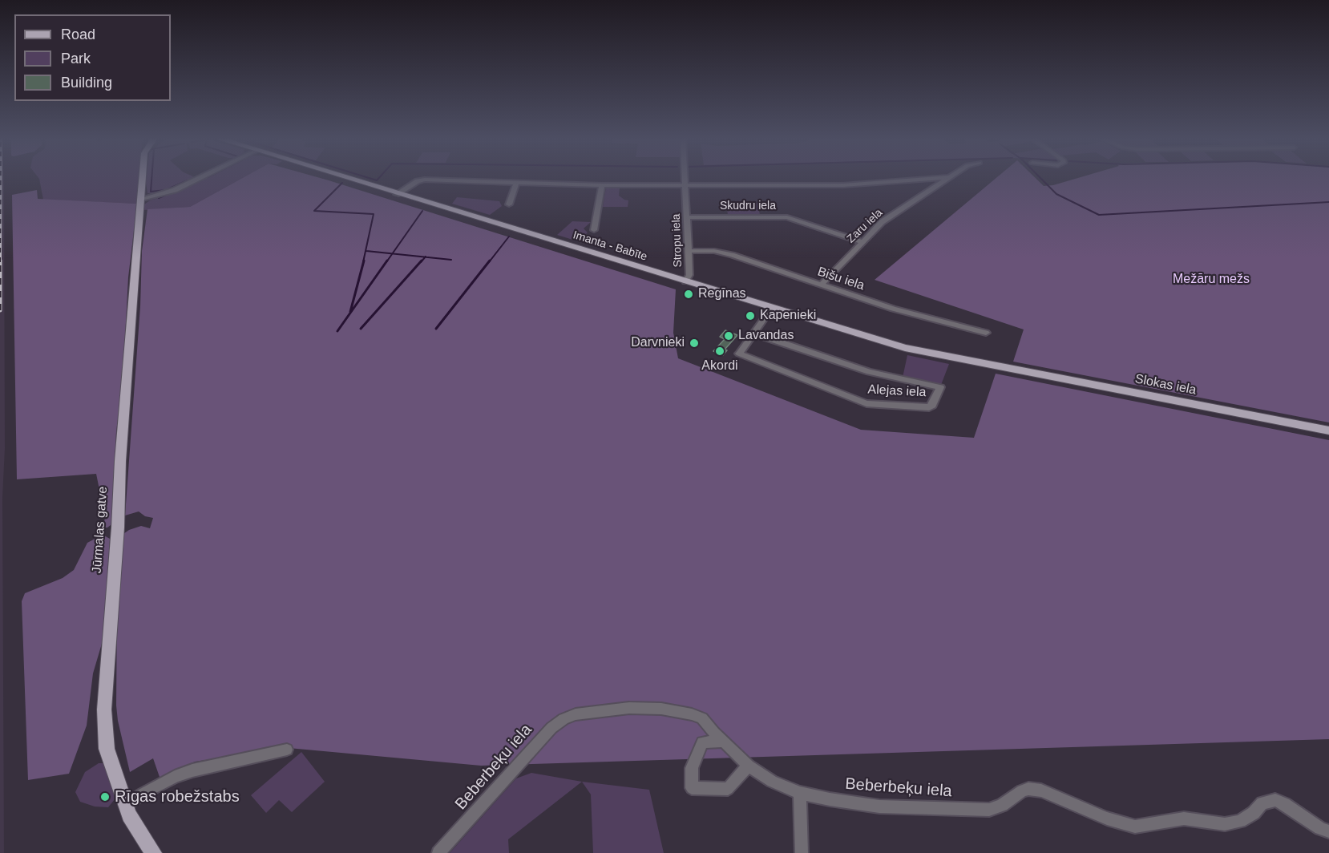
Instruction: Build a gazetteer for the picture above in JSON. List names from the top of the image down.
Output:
{
  "streets": {
    "main road": ["Imanta - Babīte", "Slokas iela", "Jūrmalas gatve"],
    "street": [
      "Skudru iela",
      "Zaru iela",
      "Stropu iela",
      "Bišu iela",
      "Alejas iela",
      "Beberbeķu iela"
    ]
  },
  "crossings": [
    ["Skudru iela", "Zaru iela"],
    ["Skudru iela", "Stropu iela"],
    ["Zaru iela", "Bišu iela"],
    ["Stropu iela", "Imanta - Babīte"],
    ["Stropu iela", "Bišu iela"],
    ["Imanta - Babīte", "Slokas iela"]
  ],
  "parks": ["Mežāru mežs"],
  "places": [
    "Regīnas",
    "Kapenieki",
    "Lavandas",
    "Darvnieki",
    "Akordi",
    "Rīgas robežstabs"
  ],
  "legend": ["Road", "Park", "Building"]
}
